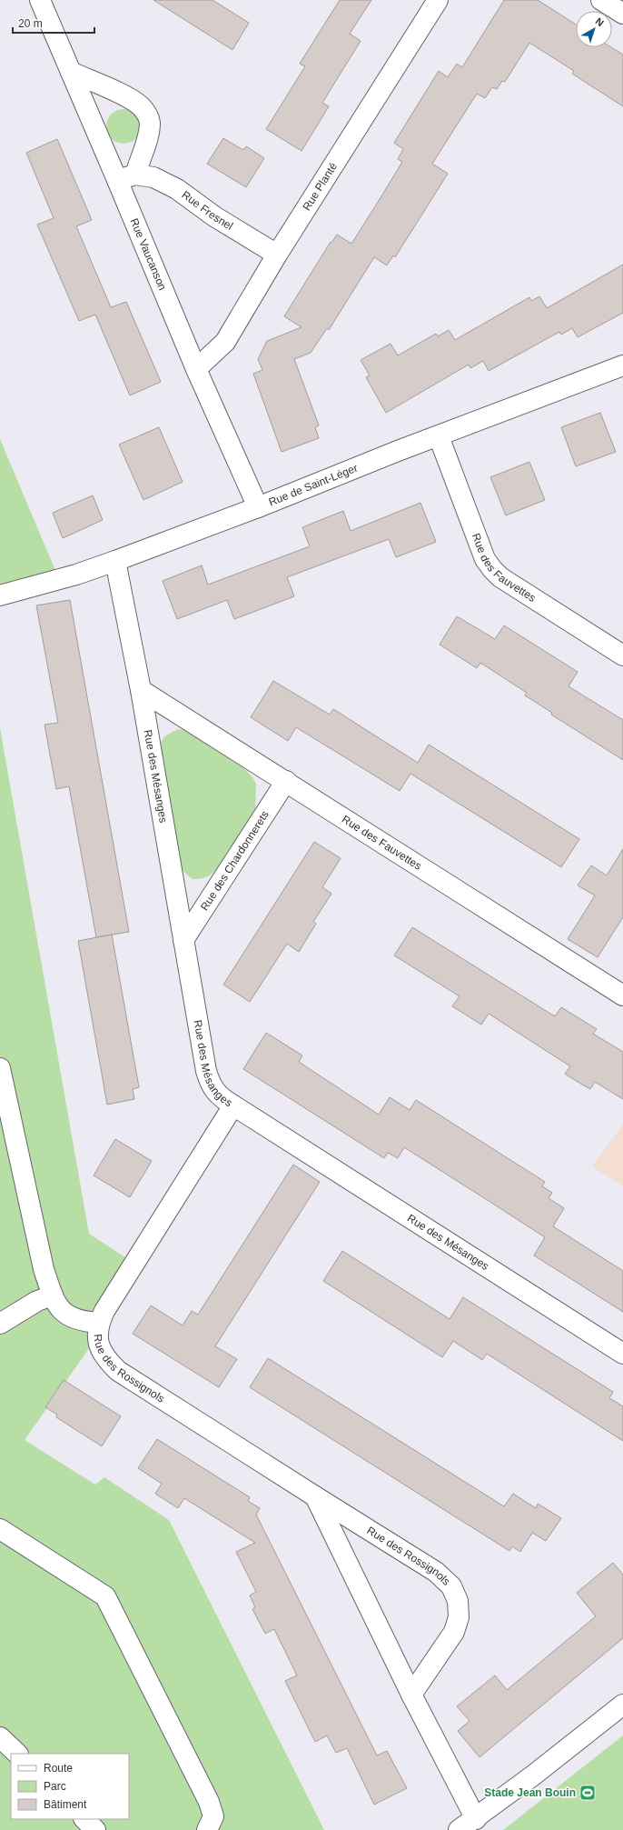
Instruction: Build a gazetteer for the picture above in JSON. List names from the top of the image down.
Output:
{
  "streets": {
    "street": [
      "Rue Planté",
      "Rue Fresnel",
      "Rue Vaucanson",
      "Rue de Saint-Léger",
      "Rue des Fauvettes",
      "Rue des Mésanges",
      "Rue des Chardonnerets",
      "Rue des Rossignols"
    ]
  },
  "crossings": [
    ["Rue Planté", "Rue Fresnel"],
    ["Rue Planté", "Rue Vaucanson"],
    ["Rue Fresnel", "Rue Vaucanson"],
    ["Rue Vaucanson", "Rue de Saint-Léger"],
    ["Rue de Saint-Léger", "Rue des Fauvettes"],
    ["Rue de Saint-Léger", "Rue des Mésanges"],
    ["Rue des Fauvettes", "Rue des Mésanges"],
    ["Rue des Fauvettes", "Rue des Chardonnerets"],
    ["Rue des Mésanges", "Rue des Chardonnerets"],
    ["Rue des Mésanges", "Rue des Rossignols"]
  ],
  "places": {
    "sports": ["Stade Jean Bouin"]
  },
  "legend": ["Route", "Parc", "Bâtiment"],
  "scale_bar": "20 m",
  "north": "top right"
}
